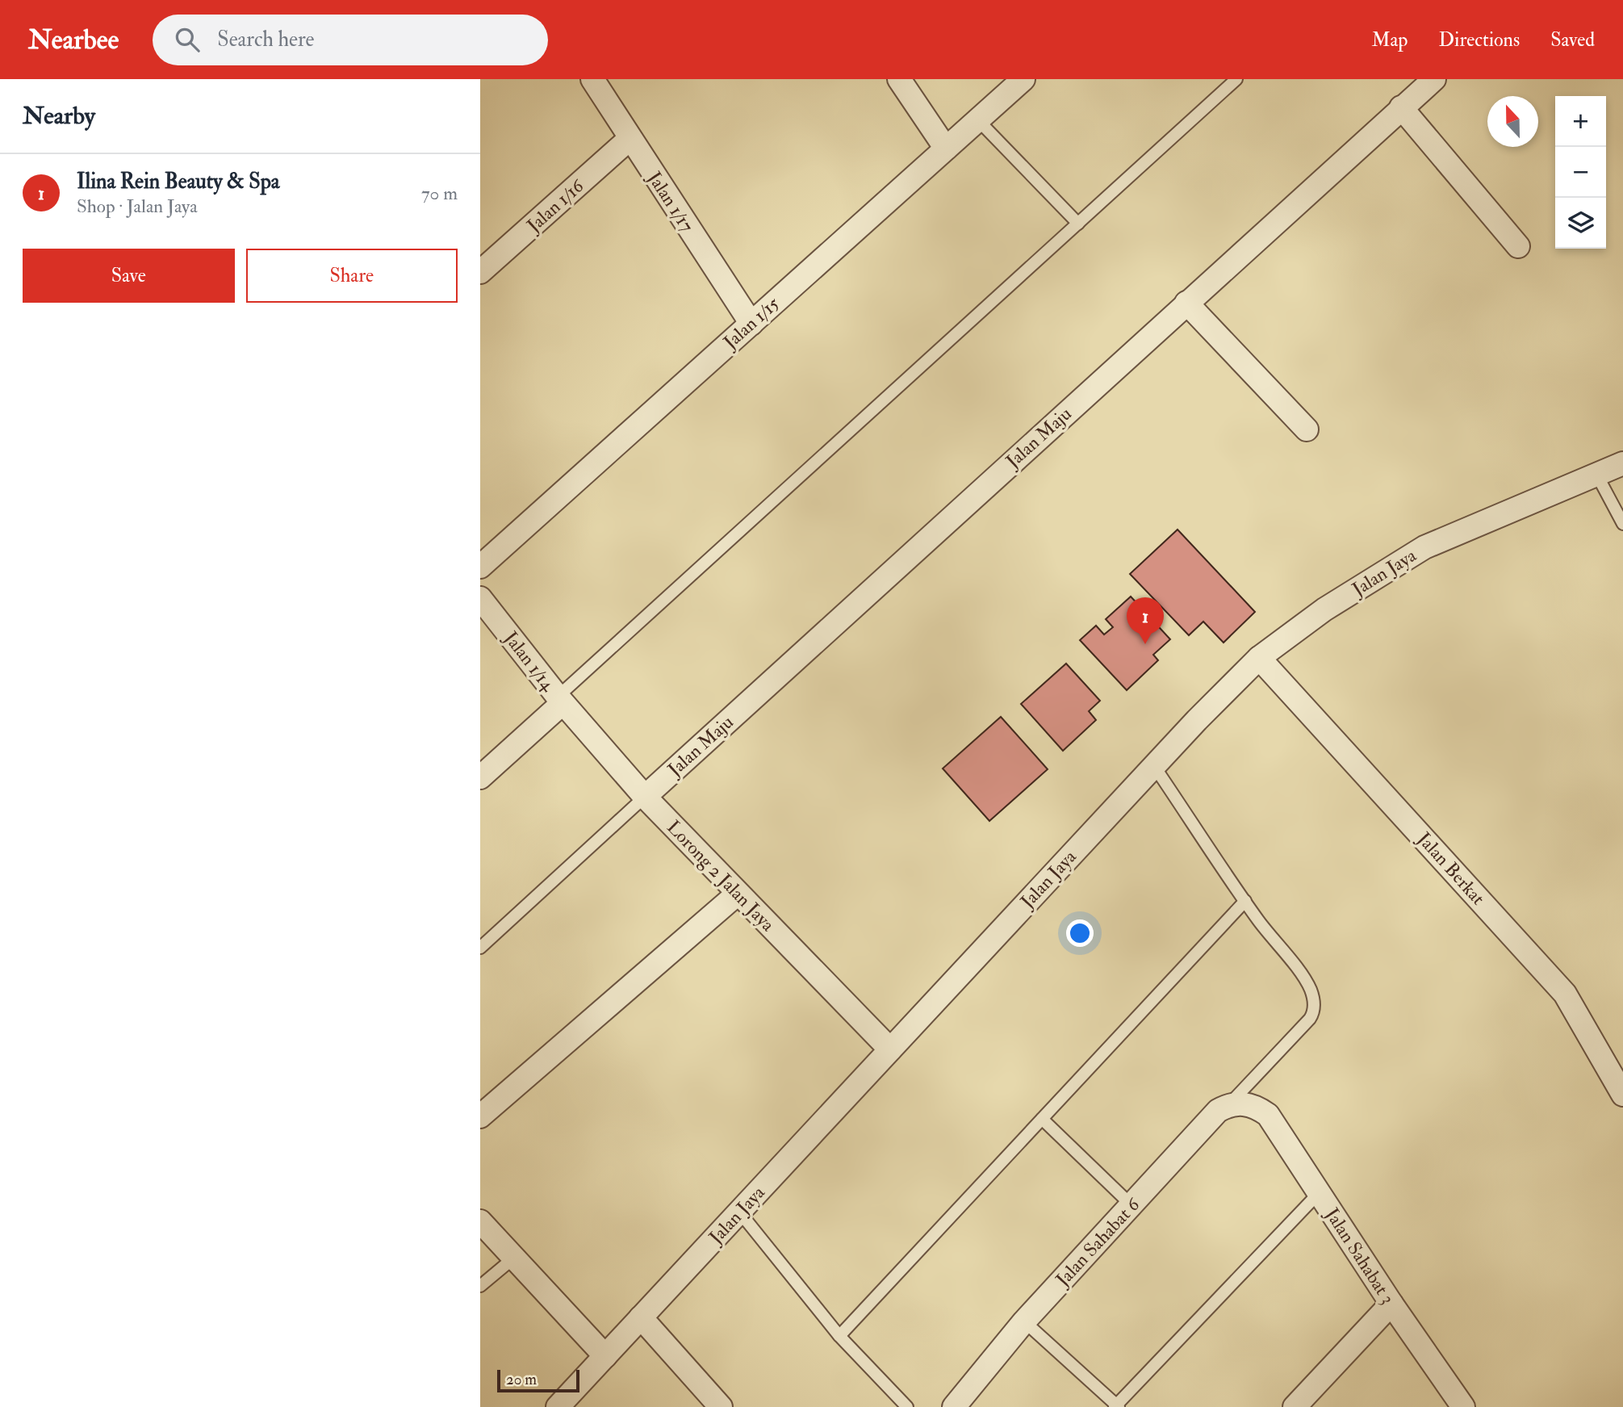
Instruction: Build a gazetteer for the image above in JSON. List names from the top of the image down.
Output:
{
  "streets": {
    "street": [
      "Jalan 1/17",
      "Jalan 1/16",
      "Jalan 1/15",
      "Jalan Maju",
      "Jalan Jaya",
      "Jalan 1/14",
      "Jalan Berkat",
      "Lorong 2 Jalan Jaya",
      "Jalan Sahabat 6",
      "Jalan Sahabat 3"
    ]
  },
  "crossings": [
    ["Jalan 1/17", "Jalan 1/16"],
    ["Jalan 1/17", "Jalan 1/15"],
    ["Jalan Maju", "Lorong 2 Jalan Jaya"],
    ["Jalan Jaya", "Jalan Berkat"],
    ["Jalan Jaya", "Lorong 2 Jalan Jaya"],
    ["Jalan 1/14", "Lorong 2 Jalan Jaya"],
    ["Jalan Sahabat 6", "Jalan Sahabat 3"]
  ],
  "scale_bar": "20 m",
  "north": "top",
  "page": {
    "header": "Nearbee",
    "search": "Search here",
    "nav": ["Map", "Directions", "Saved"],
    "heading": "Nearby",
    "map_buttons": ["+", "−"],
    "list": [
      {
        "mark": "1",
        "name": "Ilina Rein Beauty & Spa",
        "note": "Shop · Jalan Jaya",
        "value": "70 m"
      }
    ],
    "buttons": ["Save", "Share"],
    "pins": "1",
    "scale": "20 m"
  }
}
